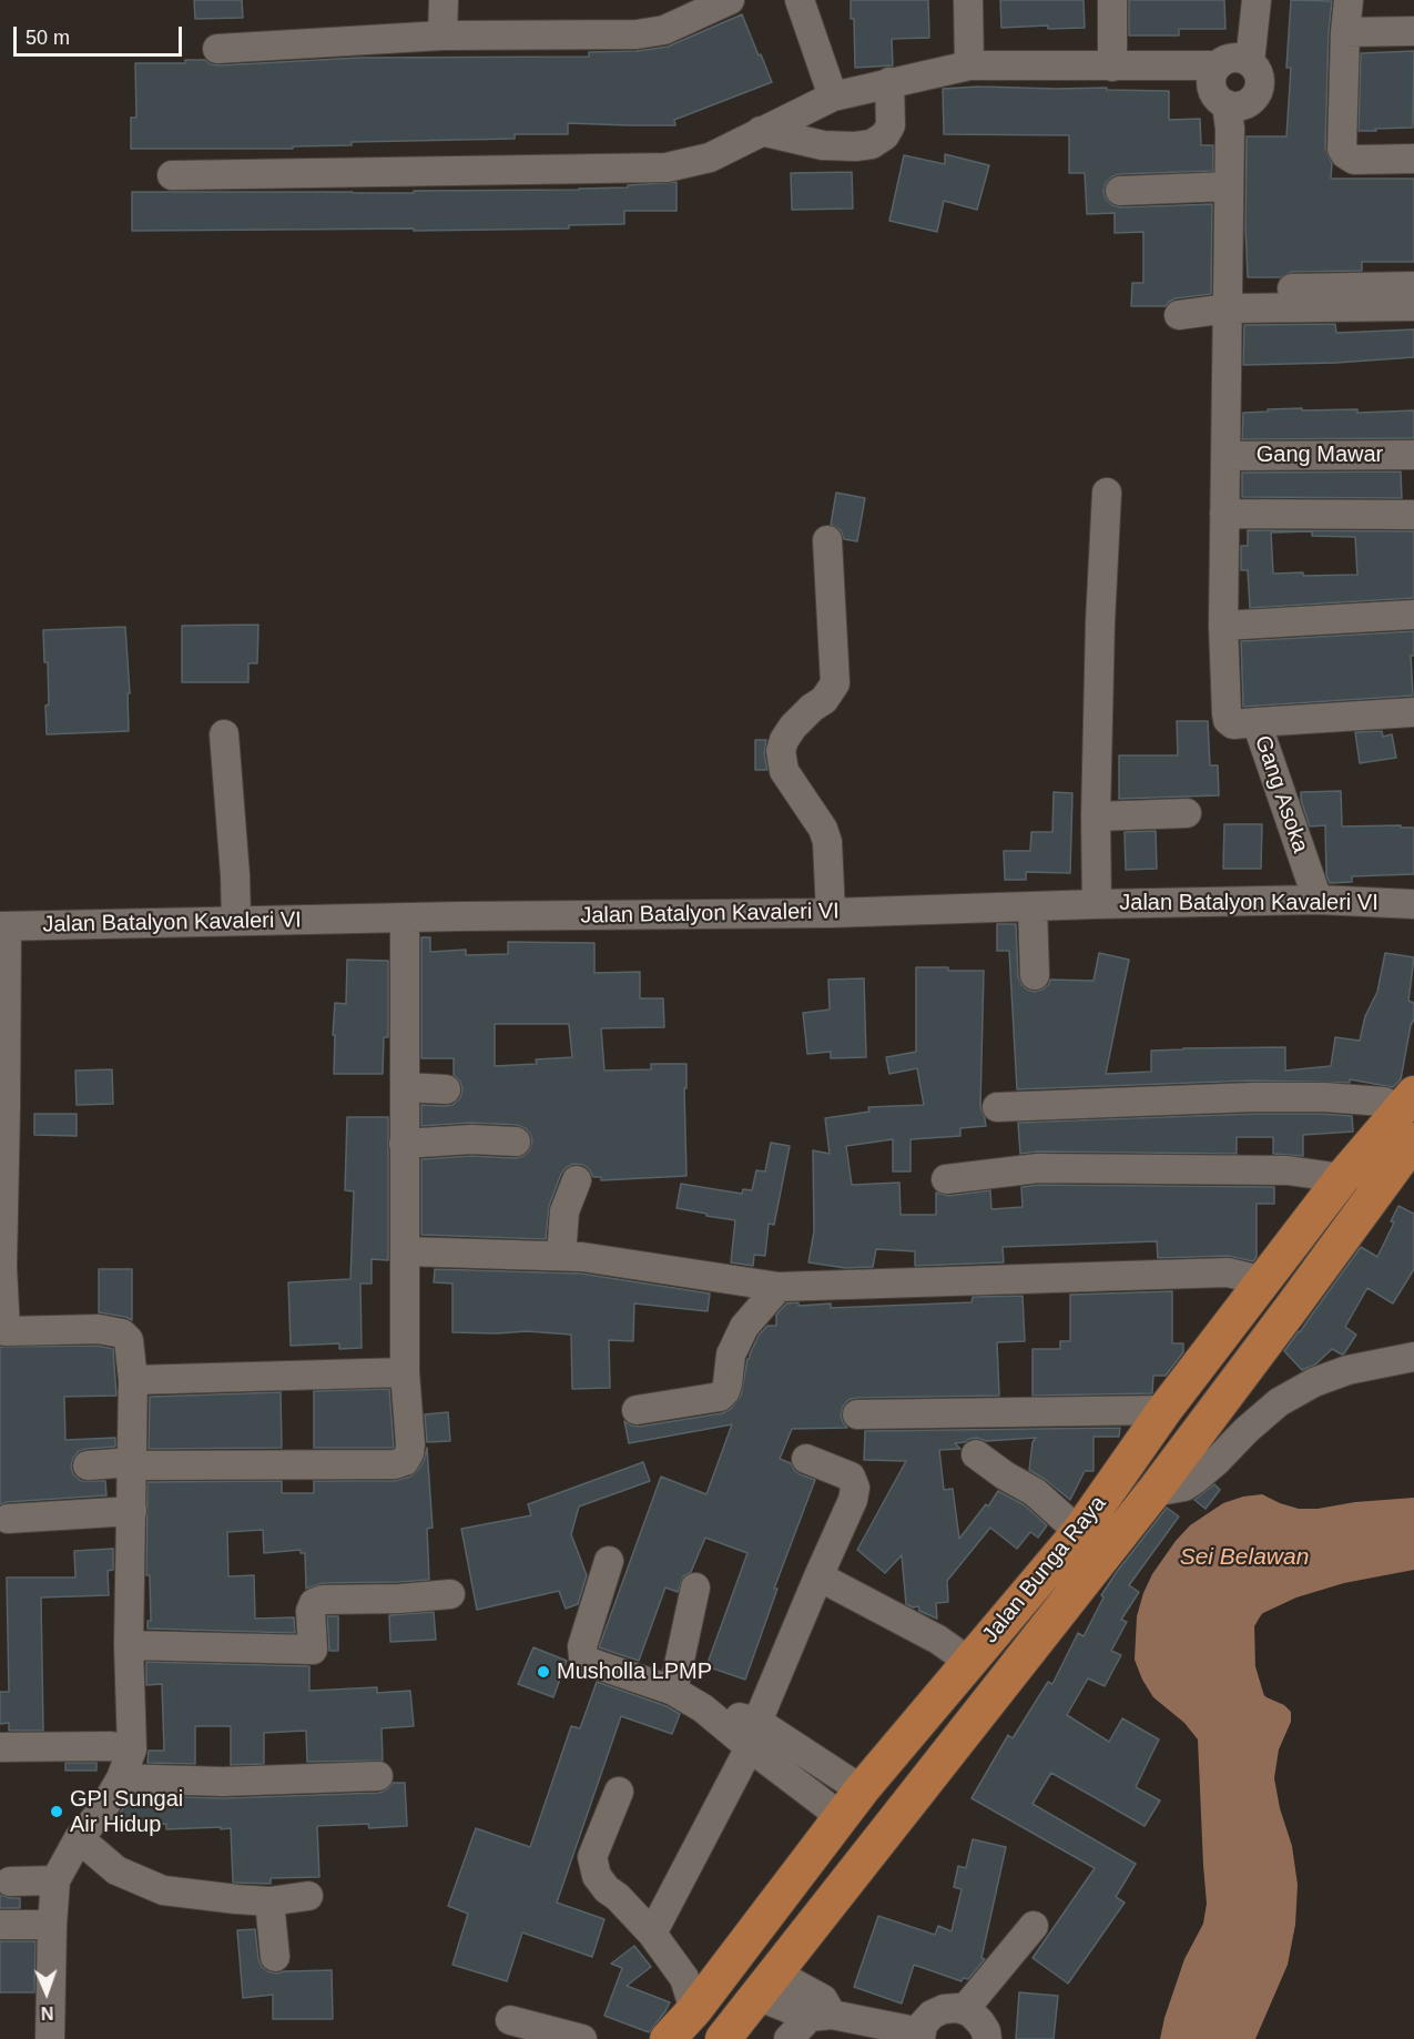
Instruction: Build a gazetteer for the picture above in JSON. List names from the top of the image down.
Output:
{
  "streets": {
    "main road": ["Jalan Bunga Raya"],
    "street": ["Gang Mawar", "Gang Asoka", "Jalan Batalyon Kavaleri VI"]
  },
  "crossings": [
    ["Gang Asoka", "Jalan Batalyon Kavaleri VI"]
  ],
  "water": ["Sei Belawan"],
  "places": ["Musholla LPMP", "GPI Sungai Air Hidup"],
  "scale_bar": "50 m",
  "north": "bottom"
}
